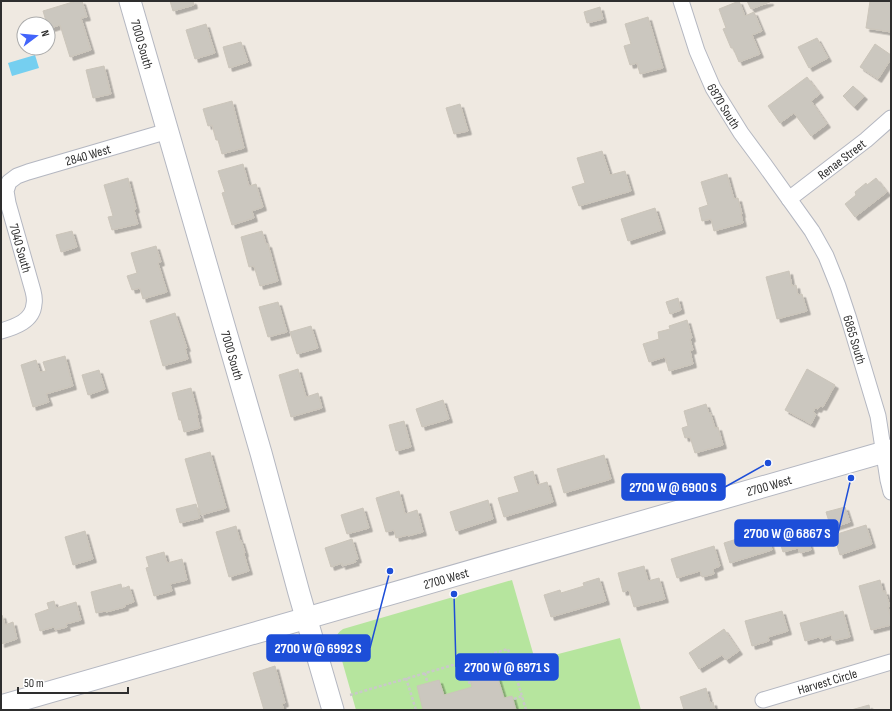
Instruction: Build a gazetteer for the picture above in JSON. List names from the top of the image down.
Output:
{
  "streets": {
    "main road": ["7000 South", "2700 West"],
    "street": [
      "6870 South",
      "2840 West",
      "Renae Street",
      "7040 South",
      "6865 South",
      "Harvest Circle"
    ]
  },
  "crossings": [
    ["7000 South", "2840 West"],
    ["7000 South", "2700 West"],
    ["6870 South", "Renae Street"],
    ["6870 South", "6865 South"],
    ["2840 West", "7040 South"],
    ["Renae Street", "6865 South"],
    ["6865 South", "2700 West"]
  ],
  "places": [
    "2700 W @ 6900 S",
    "2700 W @ 6867 S",
    "2700 W @ 6992 S",
    "2700 W @ 6971 S"
  ],
  "scale_bar": "50 m",
  "north": "right"
}
